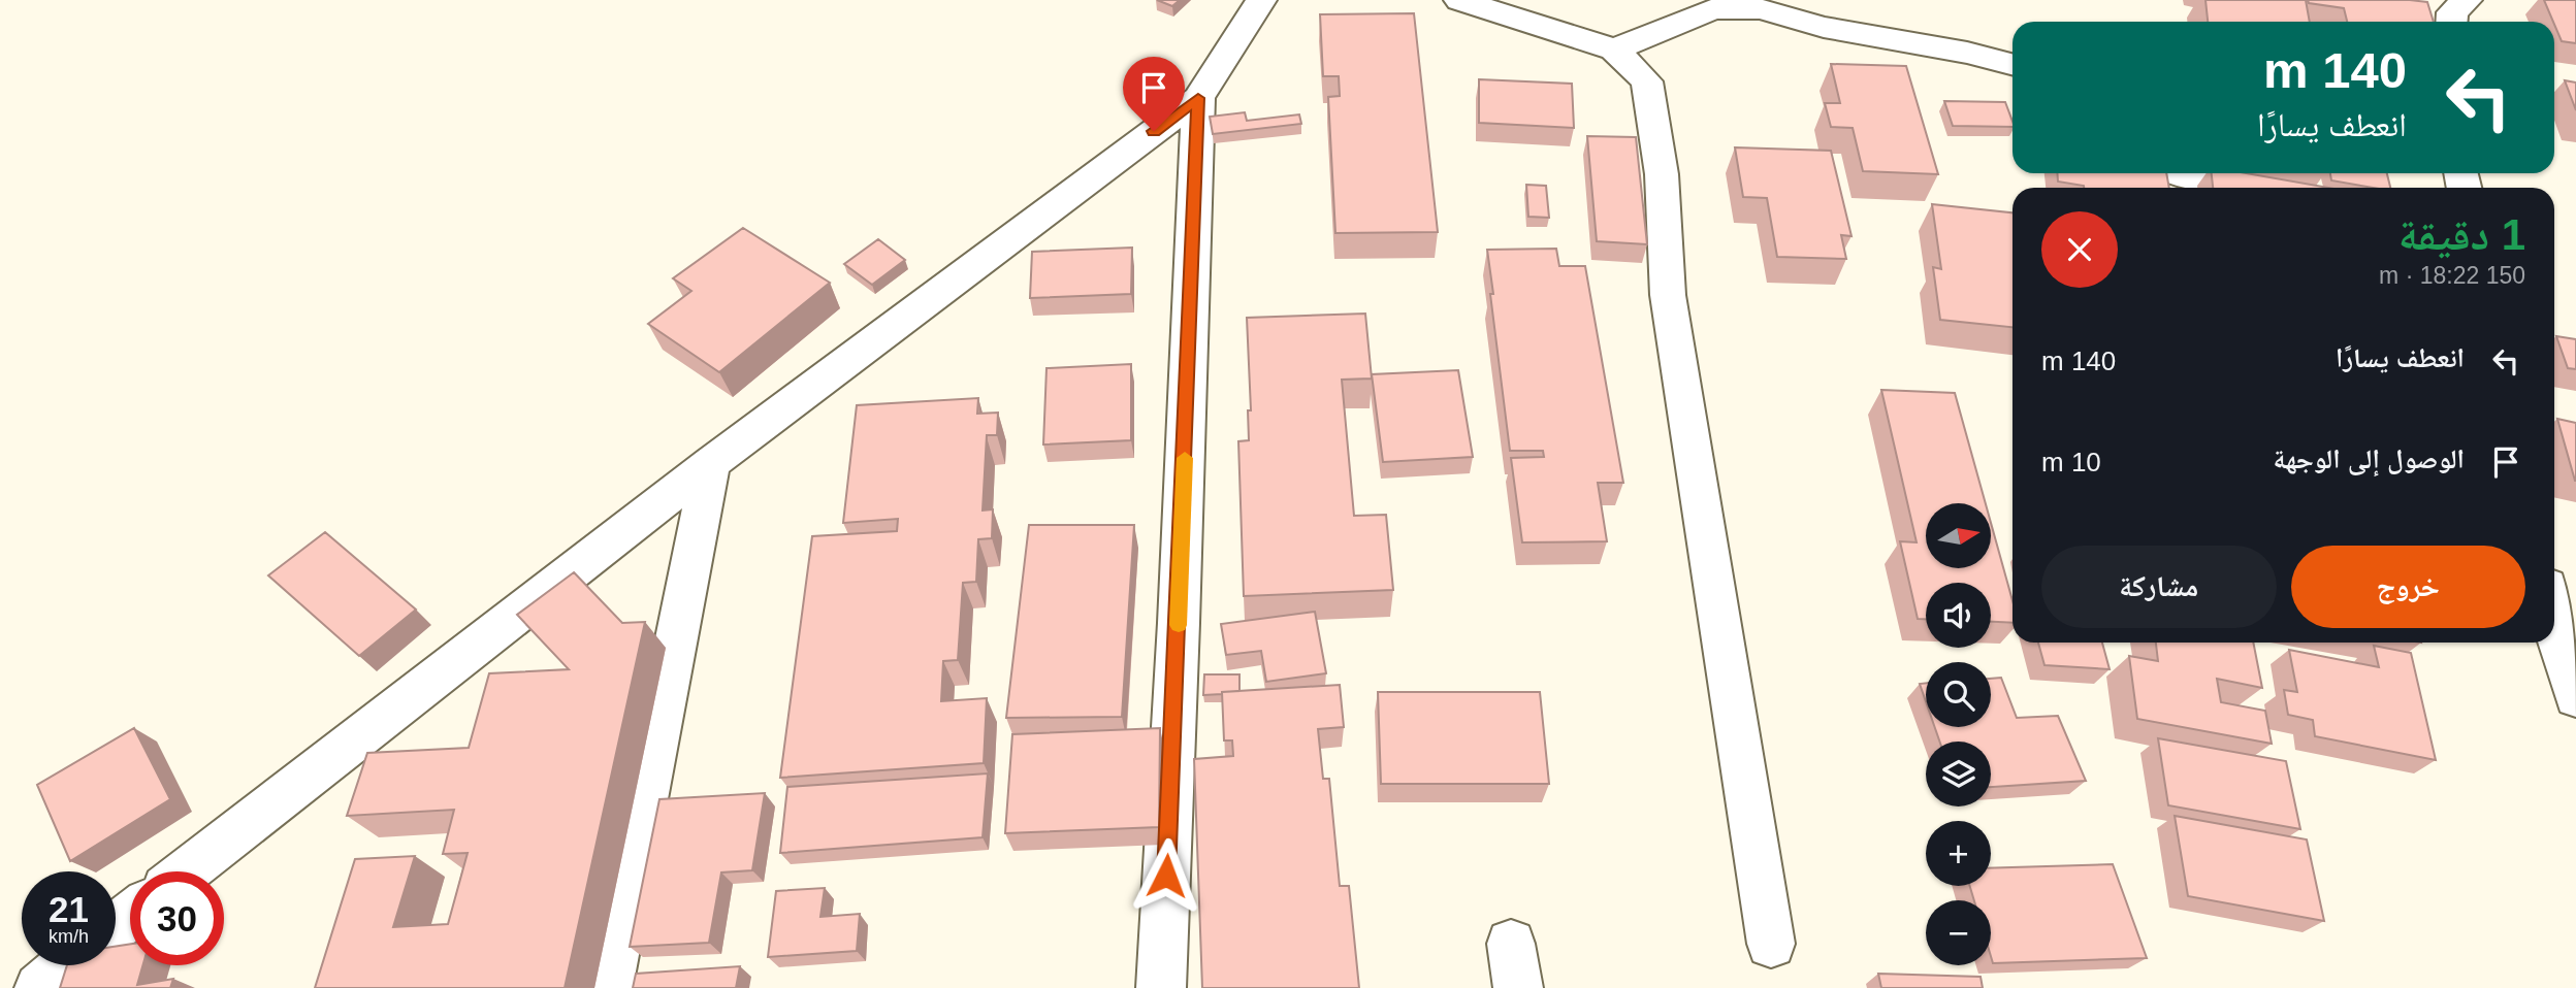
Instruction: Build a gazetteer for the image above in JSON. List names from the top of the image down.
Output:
{
  "north": "right",
  "page": {
    "turn": ["140 m", "انعطف يسارًا"],
    "heading": ["1 دقيقة", "150 m · 18:22"],
    "list": [
      {
        "name": "انعطف يسارًا",
        "value": "140 m"
      },
      {
        "name": "الوصول إلى الوجهة",
        "value": "10 m"
      }
    ],
    "map_buttons": ["+", "−"],
    "buttons": ["خروج", "مشاركة"],
    "speed": "21 km/h",
    "limit": "30"
  }
}
